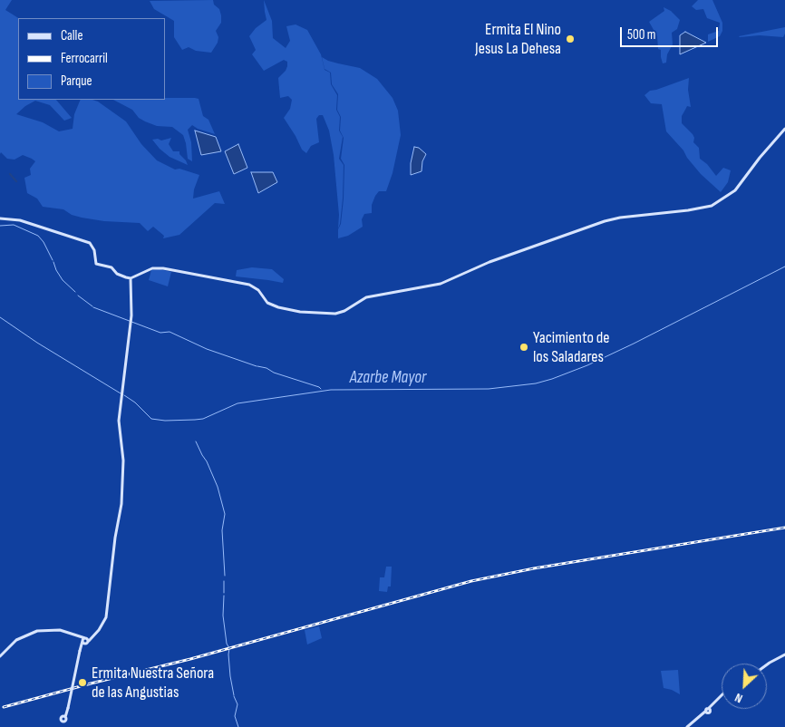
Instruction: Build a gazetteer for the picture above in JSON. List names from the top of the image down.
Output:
{
  "water": ["Azarbe Mayor"],
  "places": ["Ermita El Nino Jesus La Dehesa", "Yacimiento de los Saladares", "Ermita Nuestra Señora de las Angustias"],
  "legend": ["Calle", "Ferrocarril", "Parque"],
  "scale_bar": "500 m",
  "north": "bottom left"
}
